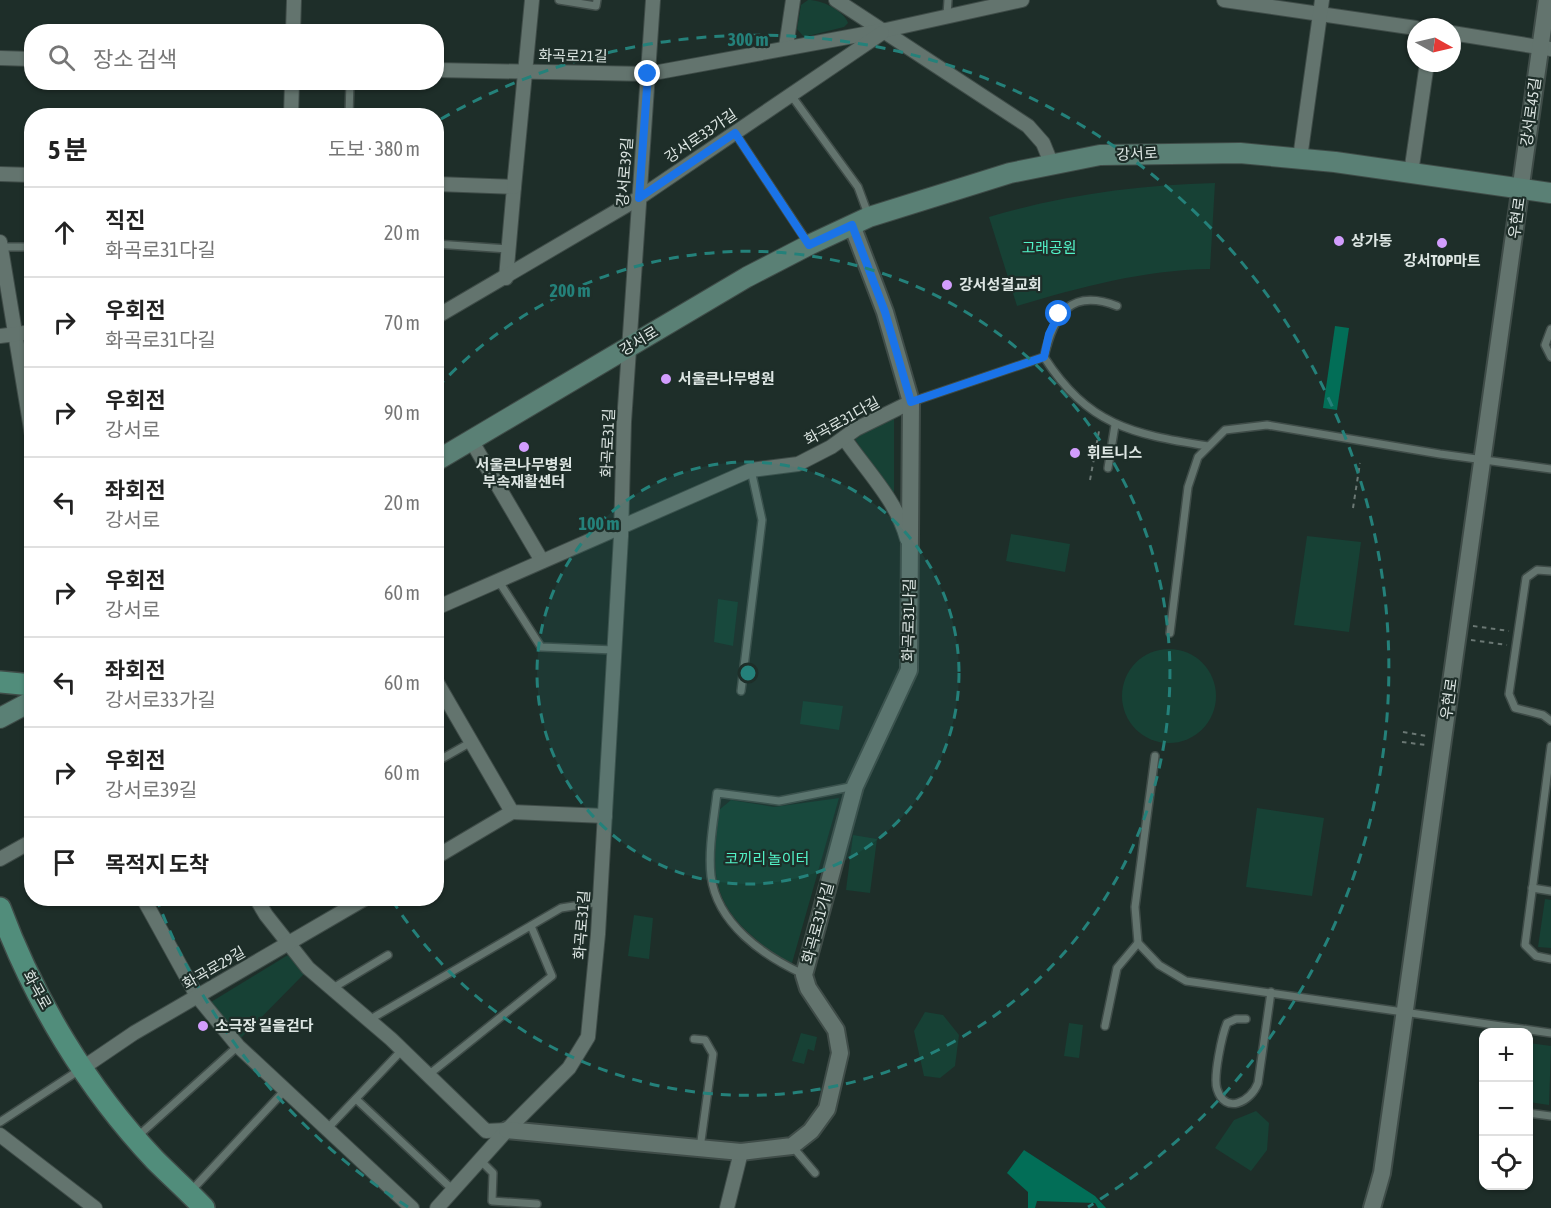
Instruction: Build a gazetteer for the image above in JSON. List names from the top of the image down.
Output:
{
  "streets": {
    "main road": ["강서로", "화곡로"],
    "street": [
      "화곡로21길",
      "강서로45길",
      "강서로33가길",
      "강서로39길",
      "우현로",
      "화곡로31다길",
      "화곡로31길",
      "화곡로31나길",
      "화곡로31가길",
      "화곡로29길"
    ]
  },
  "crossings": [
    ["화곡로21길", "강서로33가길"],
    ["화곡로21길", "강서로39길"],
    ["강서로45길", "강서로"],
    ["강서로45길", "우현로"],
    ["강서로33가길", "강서로39길"],
    ["강서로", "강서로39길"],
    ["강서로", "우현로"],
    ["강서로", "화곡로31길"],
    ["강서로39길", "화곡로31길"],
    ["화곡로31다길", "화곡로31길"],
    ["화곡로31다길", "화곡로31나길"],
    ["화곡로31나길", "화곡로31가길"],
    ["화곡로29길", "화곡로"]
  ],
  "parks": ["고래공원", "코끼리 놀이터"],
  "places": [
    "상가동",
    "강서TOP마트",
    "강서성결교회",
    "서울큰나무병원",
    "서울큰나무병원 부속재활센터",
    "휘트니스",
    "소극장 길을걷다"
  ],
  "north": "right",
  "page": {
    "search": "장소 검색",
    "heading": ["5 분", "도보 · 380 m"],
    "list": [
      ["직진", "화곡로31다길", "20 m"],
      ["우회전", "화곡로31다길", "70 m"],
      ["우회전", "강서로", "90 m"],
      ["좌회전", "강서로", "20 m"],
      ["우회전", "강서로", "60 m"],
      ["좌회전", "강서로33가길", "60 m"],
      ["우회전", "강서로39길", "60 m"],
      "목적지 도착"
    ],
    "map_buttons": ["+", "−"]
  },
  "rings": ["300 m", "200 m", "100 m"]
}
